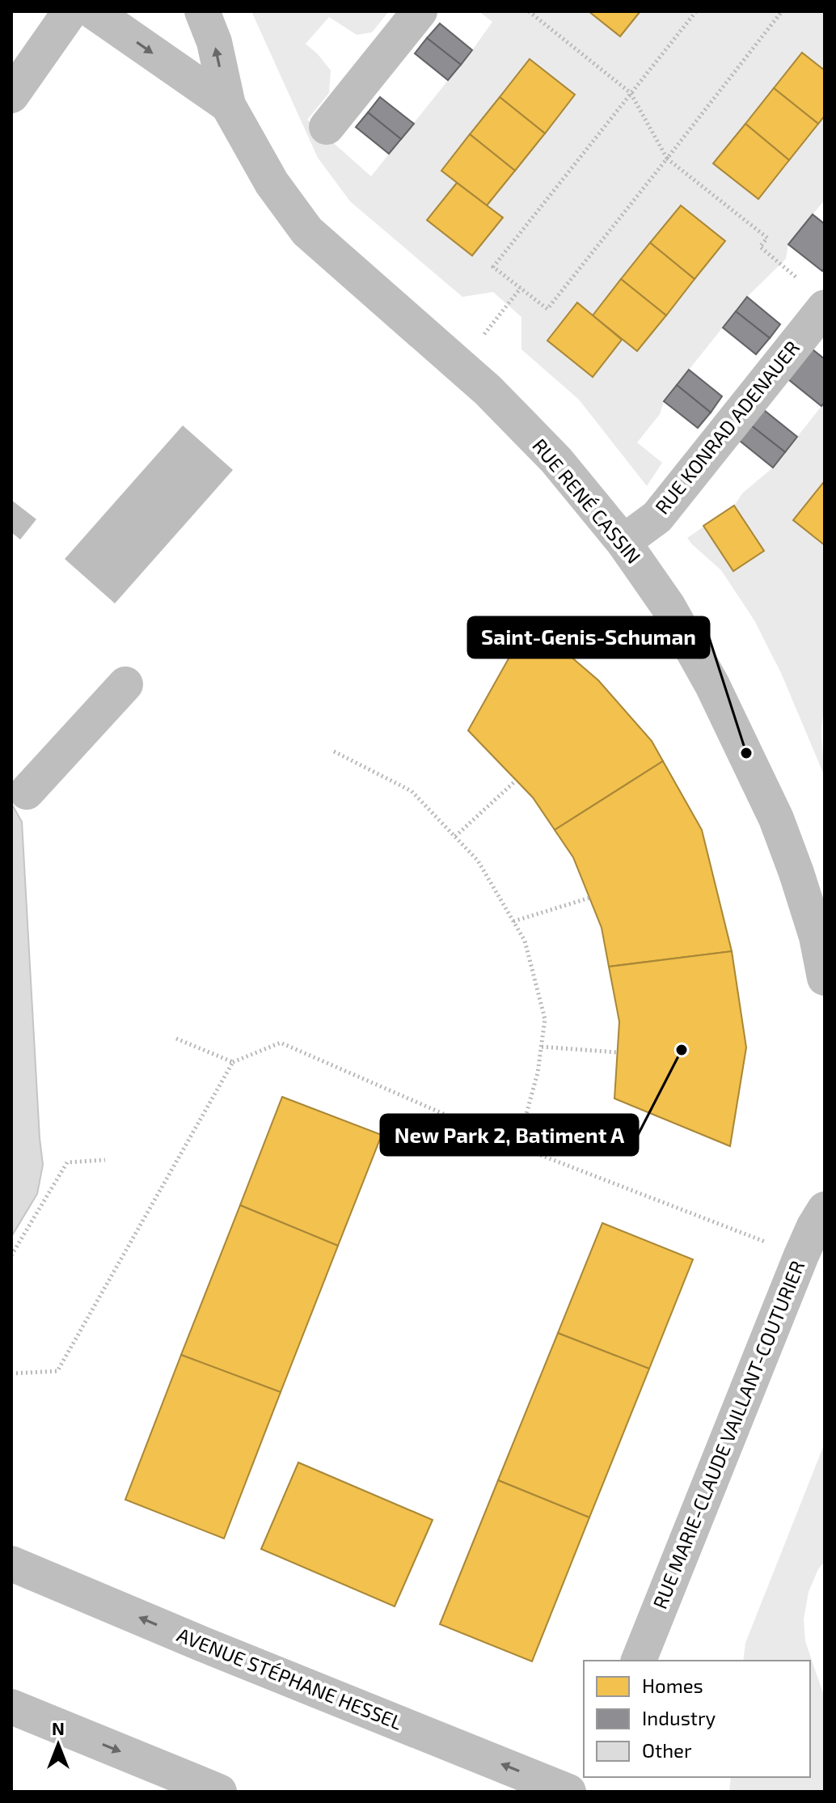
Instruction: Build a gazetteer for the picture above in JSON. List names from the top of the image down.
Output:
{
  "streets": {
    "street": [
      "RUE KONRAD ADENAUER",
      "RUE RENÉ CASSIN",
      "RUE MARIE-CLAUDE VAILLANT-COUTURIER",
      "AVENUE STÉPHANE HESSEL"
    ]
  },
  "crossings": [
    ["RUE KONRAD ADENAUER", "RUE RENÉ CASSIN"]
  ],
  "places": ["Saint-Genis-Schuman", "New Park 2, Batiment A"],
  "legend": ["Homes", "Industry", "Other"],
  "north": "top"
}
